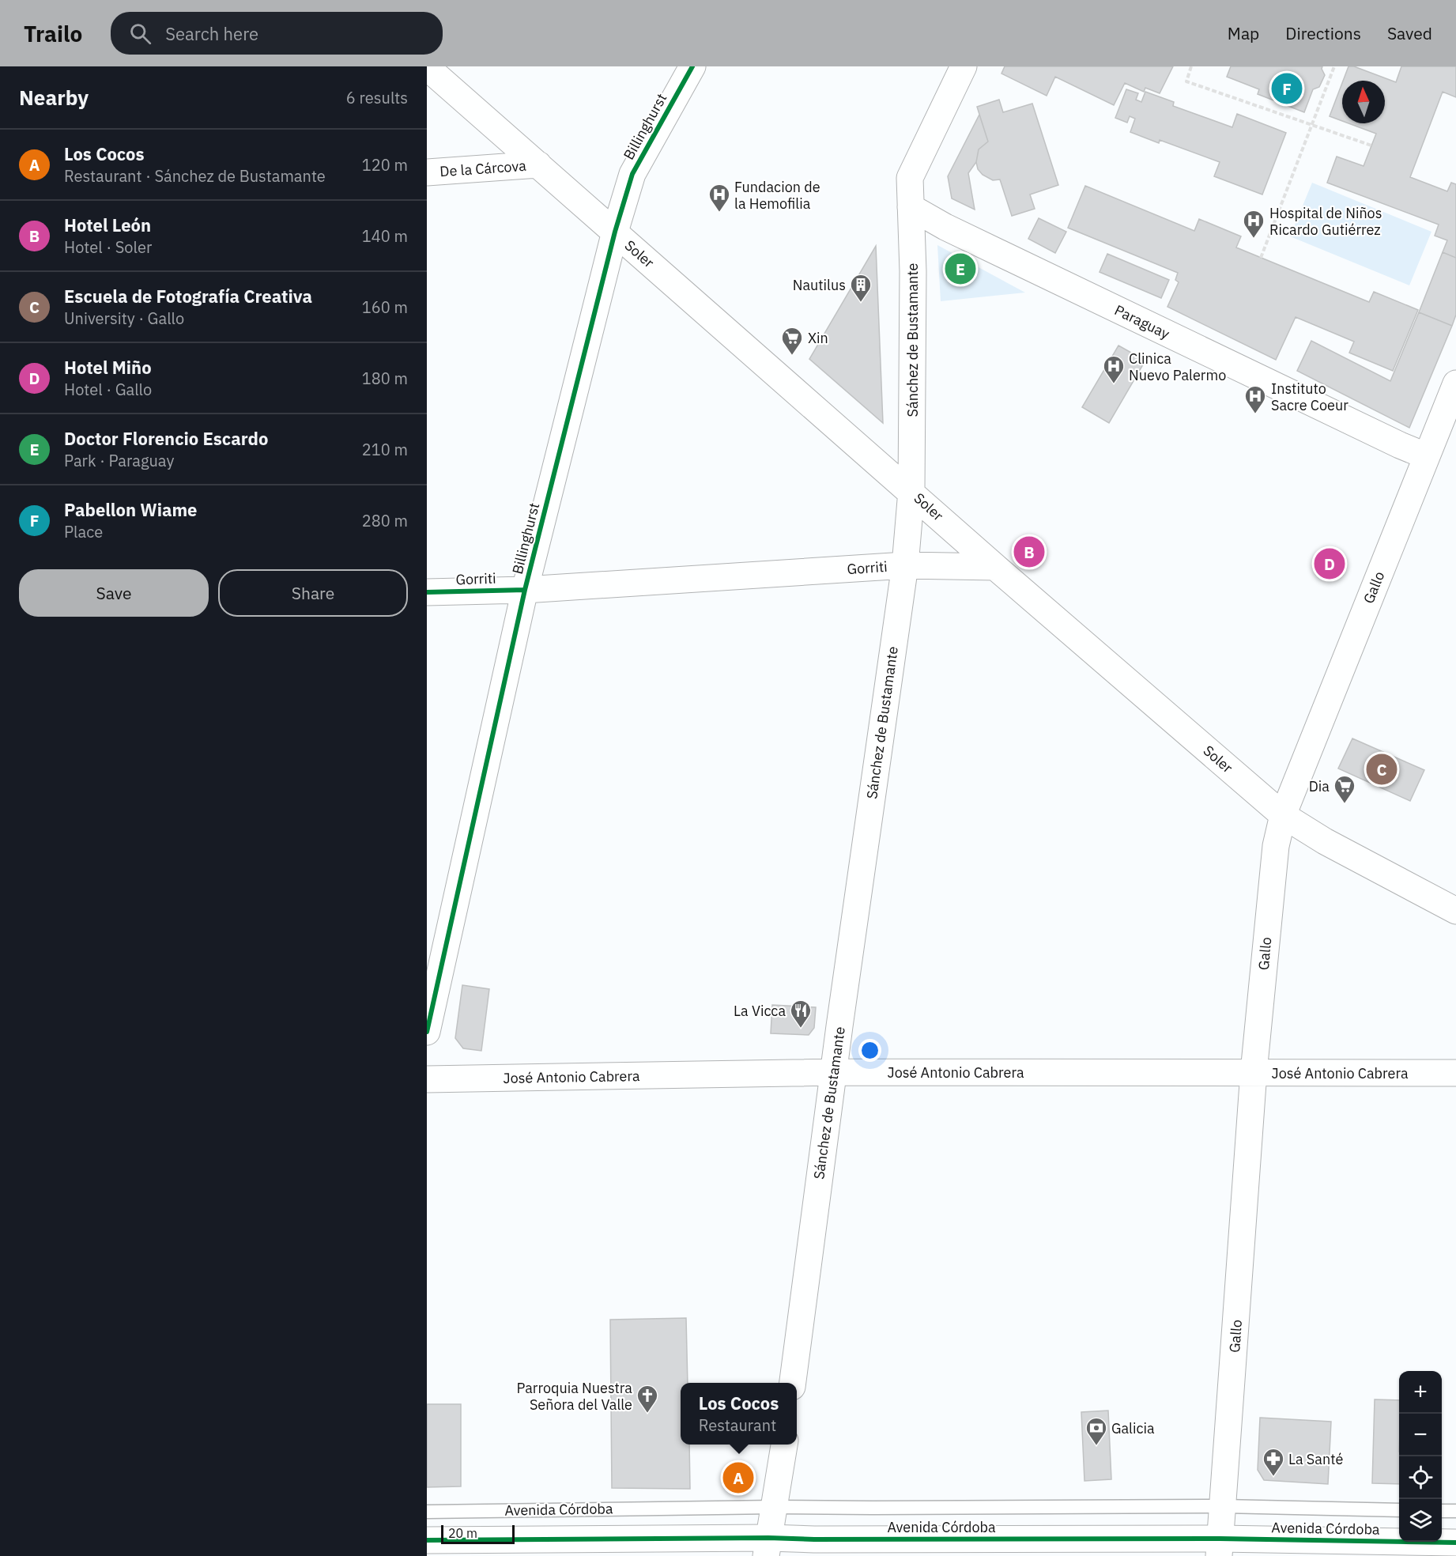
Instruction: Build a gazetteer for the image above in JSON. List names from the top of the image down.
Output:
{
  "streets": {
    "street": [
      "Billinghurst",
      "De la Cárcova",
      "Soler",
      "Paraguay",
      "Sánchez de Bustamante",
      "Gorriti",
      "Gallo",
      "José Antonio Cabrera",
      "Avenida Córdoba"
    ]
  },
  "crossings": [
    ["Billinghurst", "Soler"],
    ["Billinghurst", "Gorriti"],
    ["De la Cárcova", "Soler"],
    ["Soler", "Sánchez de Bustamante"],
    ["Soler", "Gorriti"],
    ["Soler", "Gallo"],
    ["Paraguay", "Sánchez de Bustamante"],
    ["Paraguay", "Gallo"],
    ["Sánchez de Bustamante", "Gorriti"],
    ["Sánchez de Bustamante", "José Antonio Cabrera"],
    ["Gallo", "José Antonio Cabrera"],
    ["Gallo", "Avenida Córdoba"]
  ],
  "places": {
    "hospital": [
      "Fundacion de la Hemofilia",
      "Hospital de Niños Ricardo Gutiérrez",
      "Clinica Nuevo Palermo",
      "Instituto Sacre Coeur"
    ],
    "building": ["Nautilus"],
    "supermarket": ["Xin", "Dia"],
    "restaurant": ["La Vicca"],
    "church": ["Parroquia Nuestra Señora del Valle"],
    "bank": ["Galicia"],
    "pharmacy": ["La Santé"]
  },
  "scale_bar": "20 m",
  "north": "top",
  "page": {
    "header": "Trailo",
    "search": "Search here",
    "nav": ["Map", "Directions", "Saved"],
    "heading": ["Nearby", "6 results"],
    "pins": [
      "F",
      "E",
      "B",
      "D",
      "C",
      "A"
    ],
    "list": [
      {
        "mark": "A",
        "name": "Los Cocos",
        "note": "Restaurant · Sánchez de Bustamante",
        "value": "120 m"
      },
      {
        "mark": "B",
        "name": "Hotel León",
        "note": "Hotel · Soler",
        "value": "140 m"
      },
      {
        "mark": "C",
        "name": "Escuela de Fotografía Creativa",
        "note": "University · Gallo",
        "value": "160 m"
      },
      {
        "mark": "D",
        "name": "Hotel Miño",
        "note": "Hotel · Gallo",
        "value": "180 m"
      },
      {
        "mark": "E",
        "name": "Doctor Florencio Escardo",
        "note": "Park · Paraguay",
        "value": "210 m"
      },
      {
        "mark": "F",
        "name": "Pabellon Wiame",
        "note": "Place",
        "value": "280 m"
      }
    ],
    "buttons": ["Save", "Share"],
    "map_buttons": ["+", "−"],
    "popup": ["Los Cocos", "Restaurant"],
    "scale": "20 m"
  }
}
